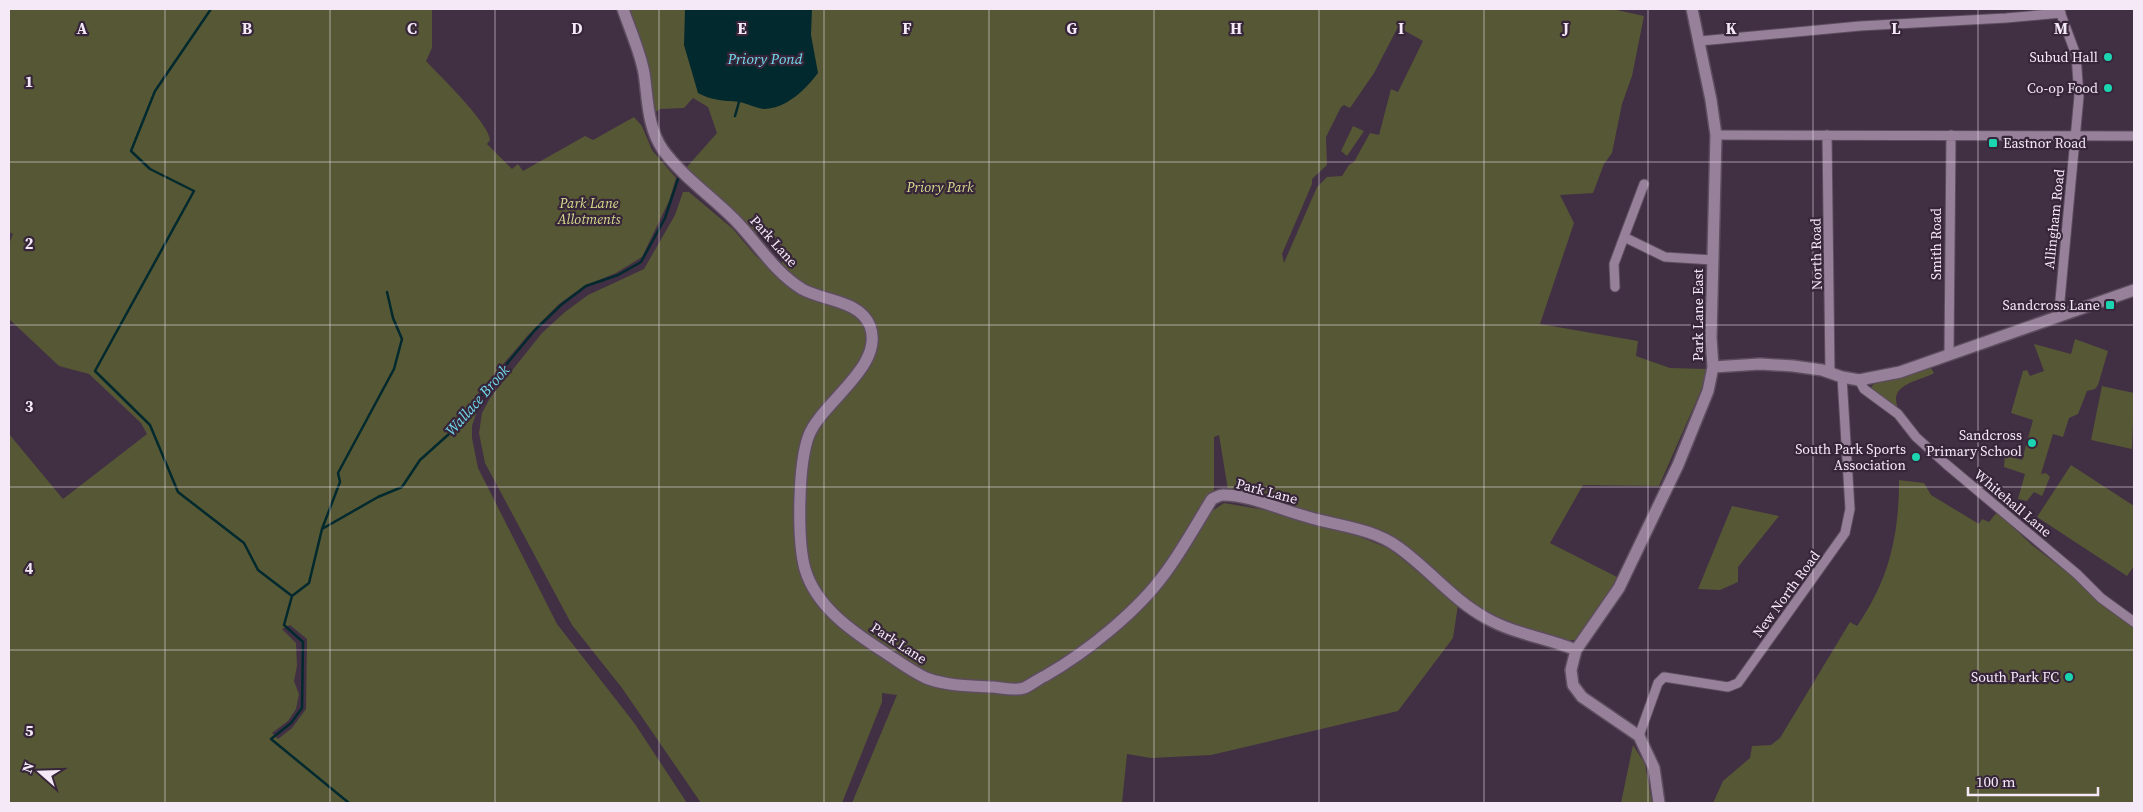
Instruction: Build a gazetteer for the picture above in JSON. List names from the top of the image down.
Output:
{
  "streets": {
    "street": [
      "Allingham Road",
      "Park Lane",
      "Smith Road",
      "North Road",
      "Park Lane East",
      "Whitehall Lane",
      "New North Road"
    ]
  },
  "crossings": [
    ["Park Lane", "Park Lane East"]
  ],
  "water": ["Priory Pond", "Wallace Brook"],
  "parks": ["Priory Park", "Park Lane Allotments"],
  "places": {
    "other": [
      "Subud Hall",
      "Co-op Food",
      "Sandcross Primary School",
      "South Park Sports Association",
      "South Park FC"
    ],
    "transit": ["Eastnor Road", "Sandcross Lane"]
  },
  "scale_bar": "100 m",
  "north": "left",
  "grid": {
    "columns": [
      "A",
      "B",
      "C",
      "D",
      "E",
      "F",
      "G",
      "H",
      "I",
      "J",
      "K",
      "L",
      "M"
    ],
    "rows": [
      "1",
      "2",
      "3",
      "4",
      "5"
    ]
  }
}
